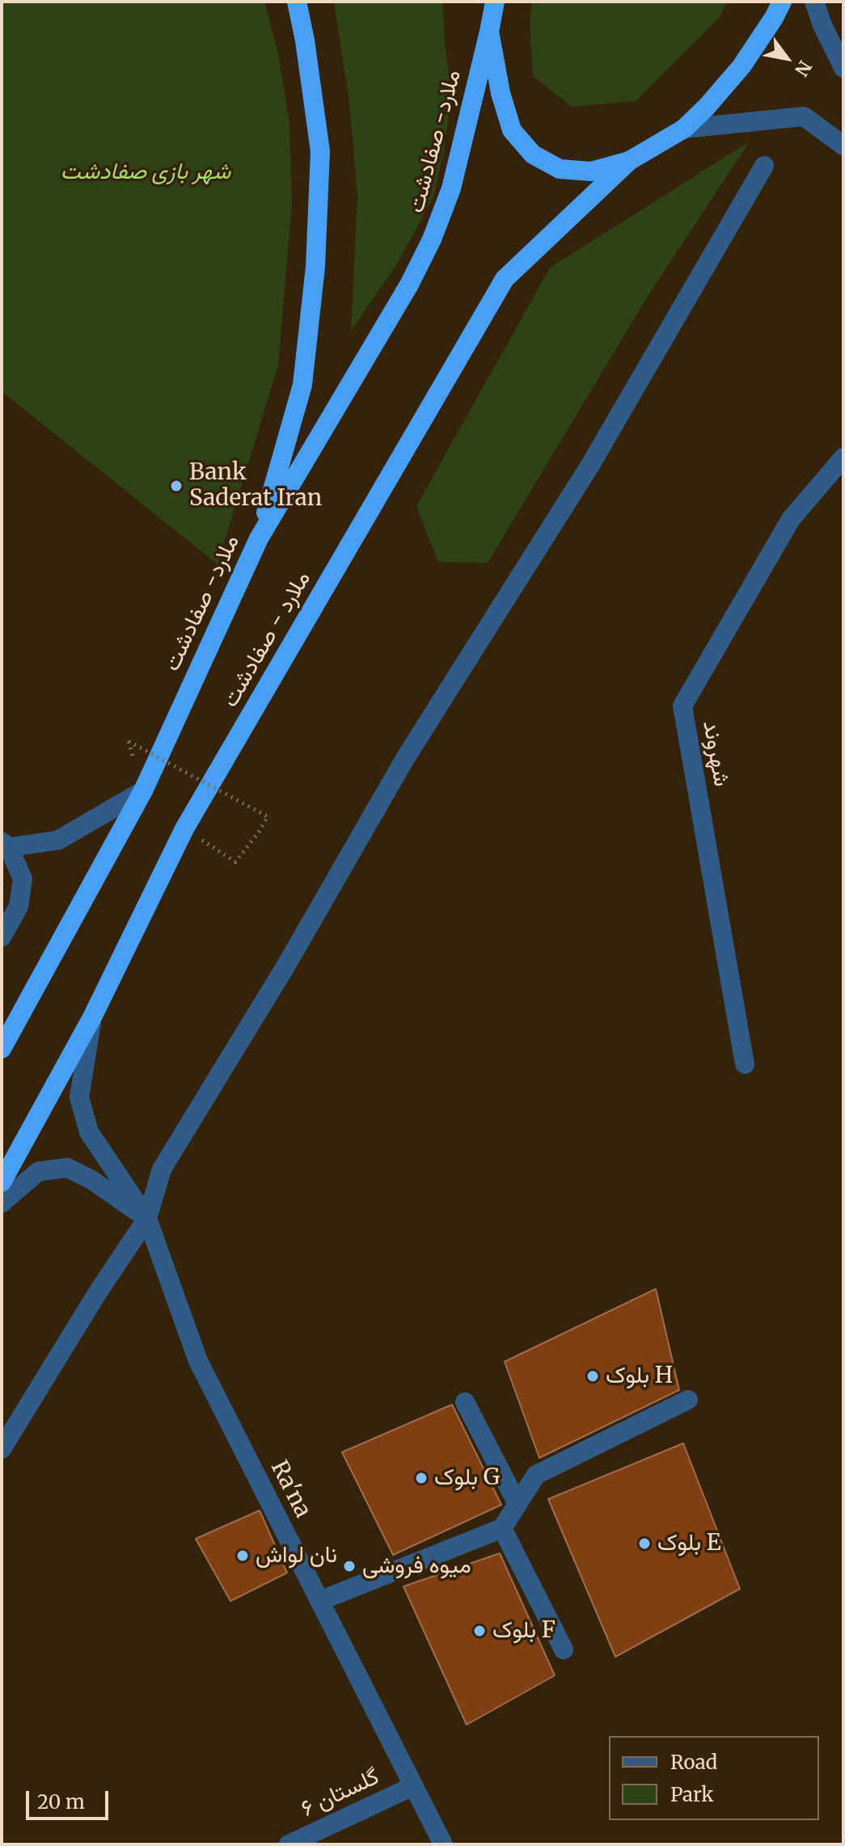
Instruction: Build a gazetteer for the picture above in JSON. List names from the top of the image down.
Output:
{
  "streets": {
    "highway": ["ملارد- صفادشت", "ملارد - صفادشت"],
    "street": ["شهروند", "Ra'na", "گلستان ۶"]
  },
  "crossings": [
    ["ملارد - صفادشت", "Ra'na"],
    ["Ra'na", "گلستان ۶"]
  ],
  "parks": ["شهر بازی صفادشت"],
  "places": [
    "Bank Saderat Iran",
    "بلوک H",
    "بلوک G",
    "بلوک E",
    "نان لواش",
    "میوه فروشی",
    "بلوک F"
  ],
  "legend": ["Road", "Park"],
  "scale_bar": "20 m",
  "north": "bottom right"
}
